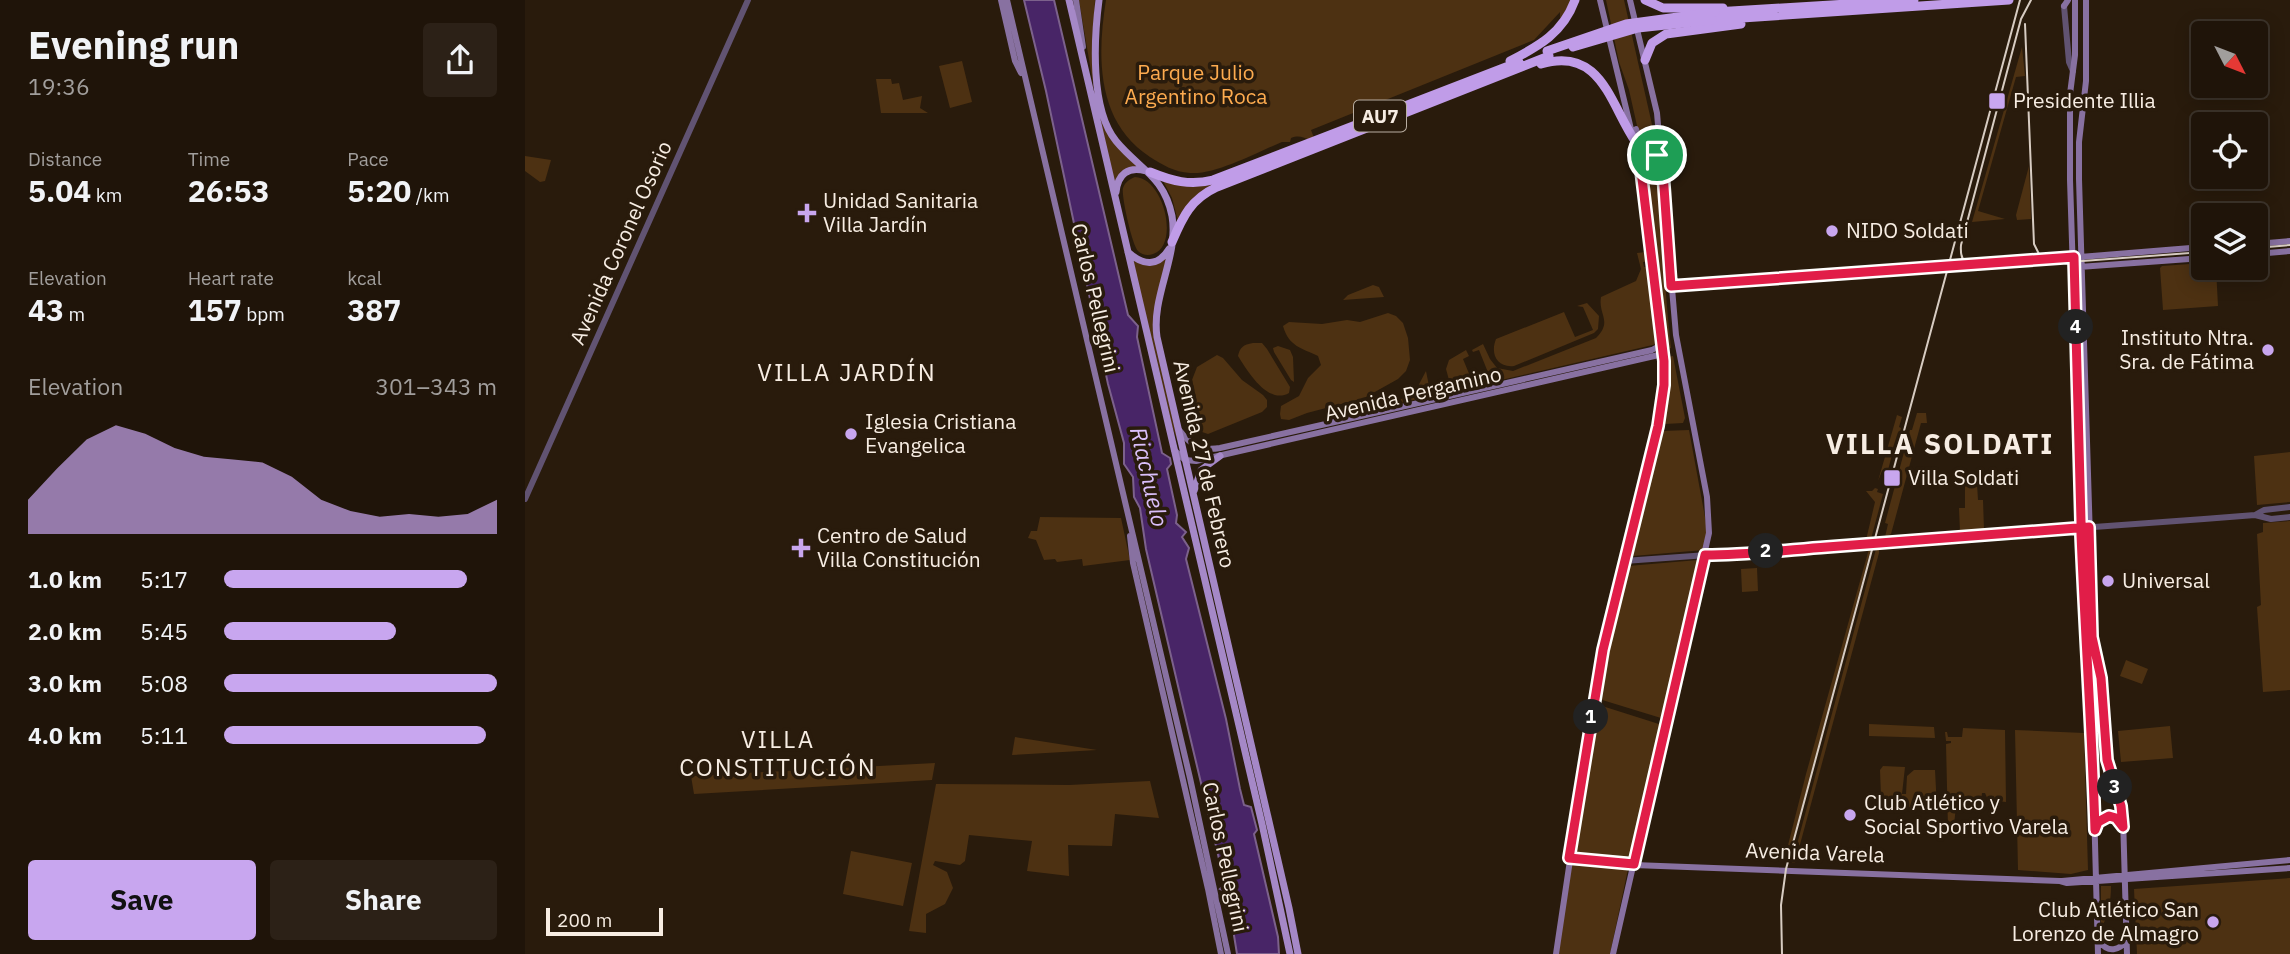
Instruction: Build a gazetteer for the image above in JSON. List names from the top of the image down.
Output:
{
  "streets": {
    "highway": ["AU7"],
    "main road": [
      "Carlos Pellegrini",
      "Avenida Pergamino",
      "Avenida 27 de Febrero",
      "Avenida Varela"
    ],
    "street": ["Avenida Coronel Osorio"]
  },
  "crossings": [
    ["AU7", "Avenida 27 de Febrero"],
    ["Avenida Pergamino", "Avenida 27 de Febrero"]
  ],
  "districts": ["VILLA JARDÍN", "VILLA SOLDATI", "VILLA CONSTITUCIÓN"],
  "water": ["Riachuelo"],
  "parks": ["Parque Julio Argentino Roca"],
  "places": {
    "transit": ["Presidente Illia", "Villa Soldati"],
    "health": ["Unidad Sanitaria Villa Jardín", "Centro de Salud Villa Constitución"],
    "other": [
      "NIDO Soldati",
      "Instituto Ntra. Sra. de Fátima",
      "Iglesia Cristiana Evangelica",
      "Universal",
      "Club Atlético y Social Sportivo Varela",
      "Club Atlético San Lorenzo de Almagro"
    ]
  },
  "scale_bar": "200 m",
  "north": "bottom right",
  "page": {
    "heading": ["Evening run", "19:36"],
    "stats": [
      ["Distance", "5.04 km"],
      ["Time", "26:53"],
      ["Pace", "5:20 /km"],
      ["Elevation", "43 m"],
      ["Heart rate", "157 bpm"],
      ["kcal", "387"]
    ],
    "pins": [
      "4",
      "2",
      "1",
      "3"
    ],
    "chart": ["Elevation", "301–343 m"],
    "list": [
      {
        "name": "1.0 km",
        "note": "5:17"
      },
      {
        "name": "2.0 km",
        "note": "5:45"
      },
      {
        "name": "3.0 km",
        "note": "5:08"
      },
      {
        "name": "4.0 km",
        "note": "5:11"
      }
    ],
    "buttons": ["Save", "Share"],
    "scale": "200 m"
  }
}
